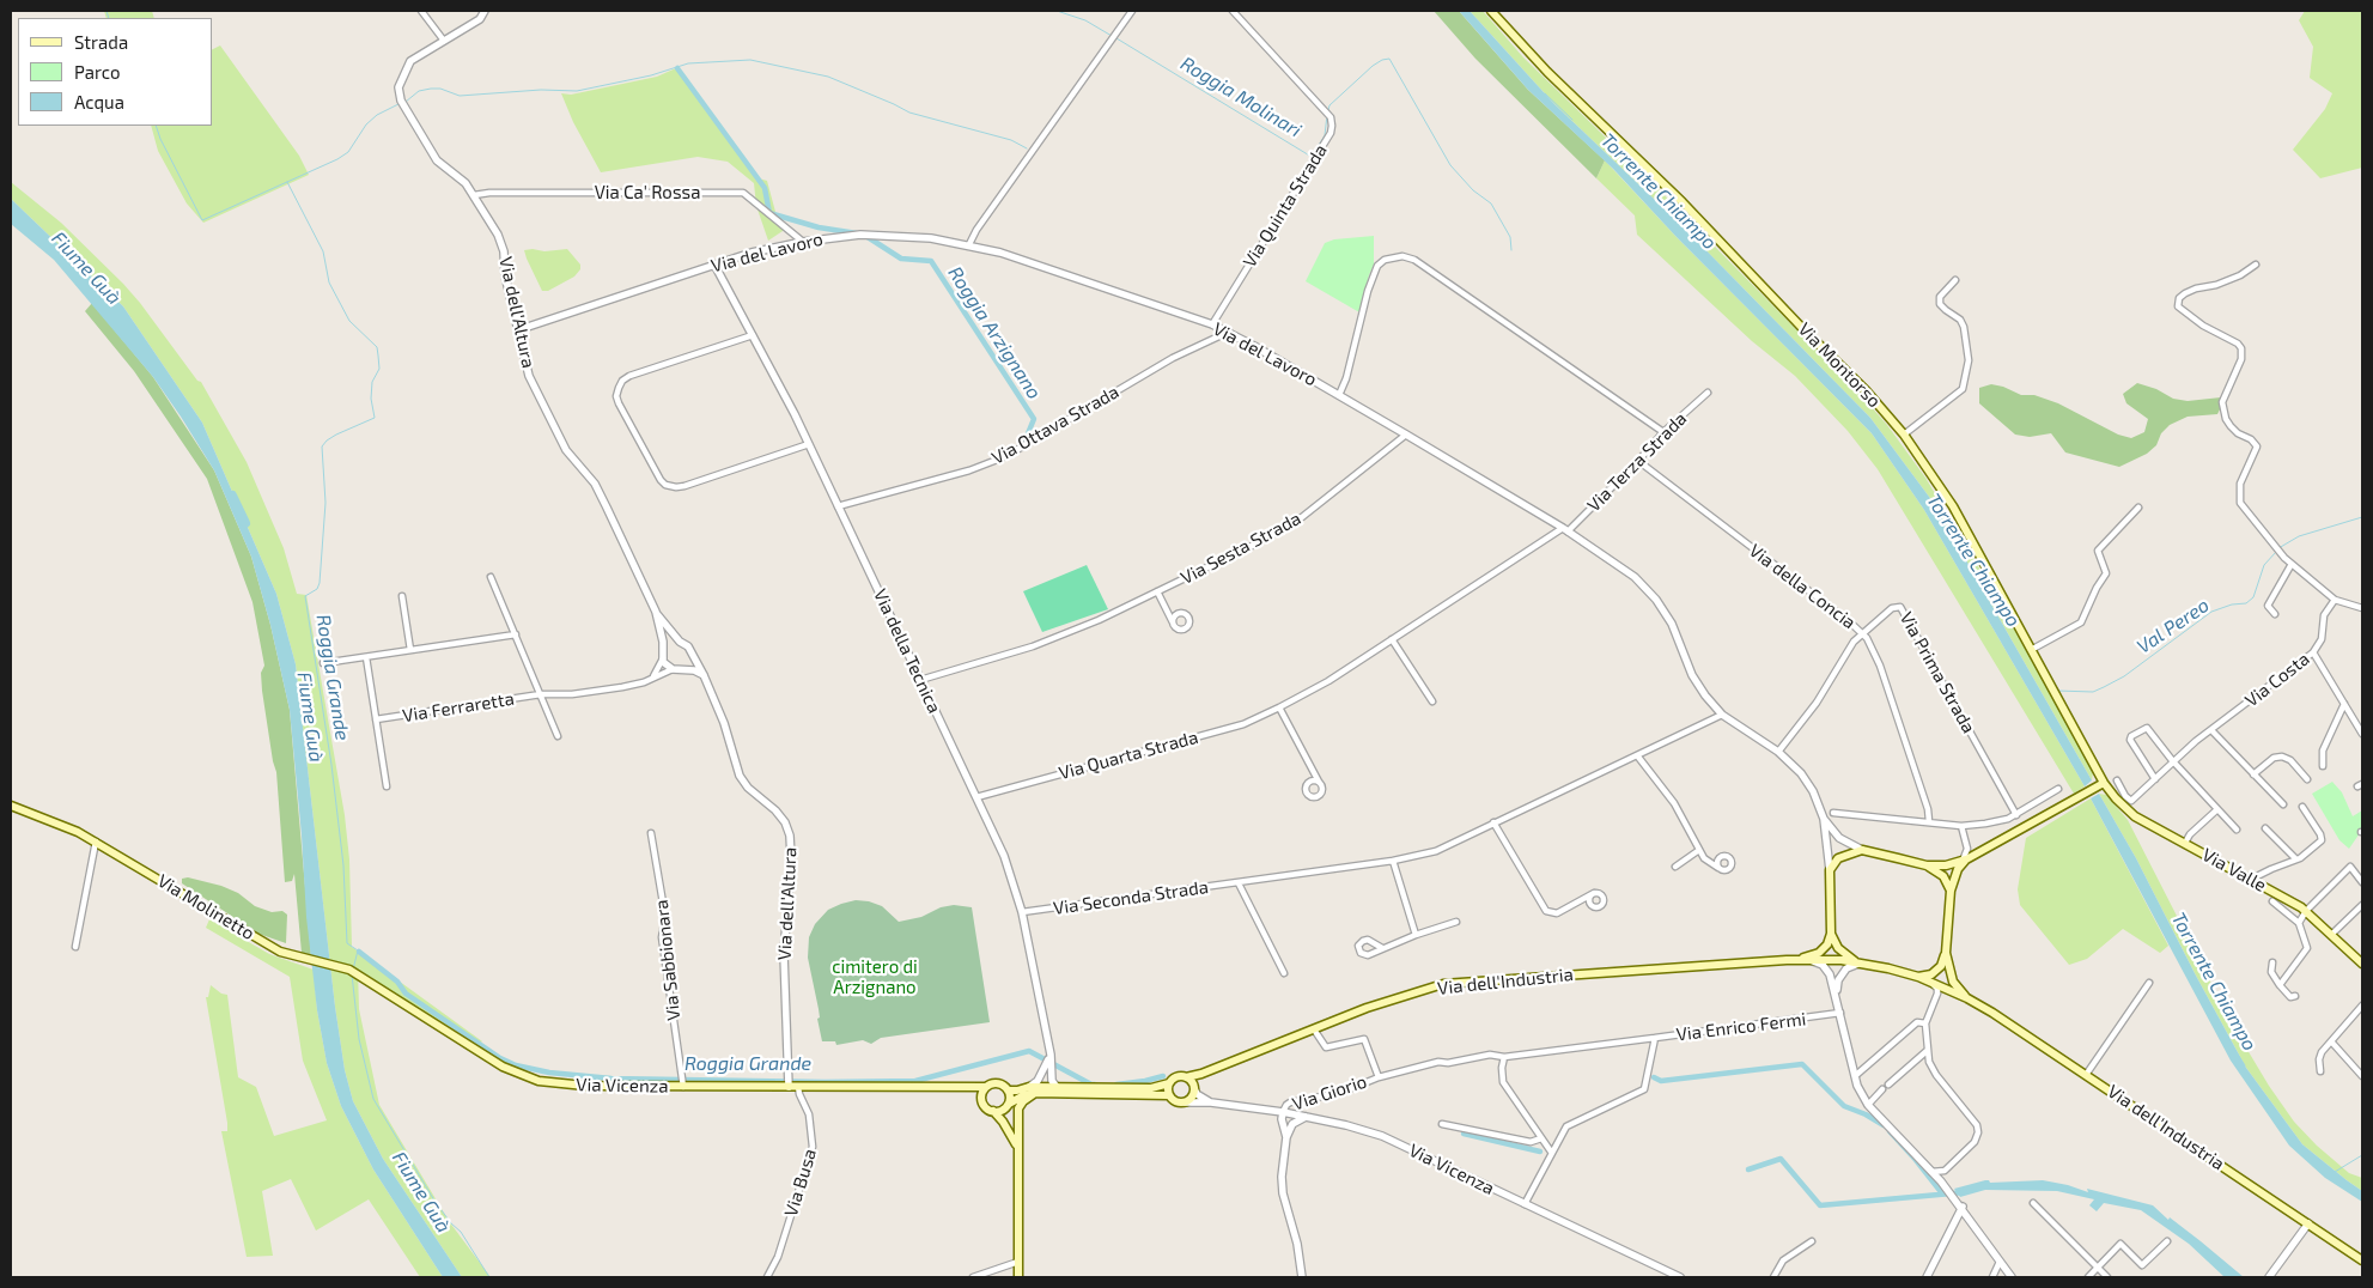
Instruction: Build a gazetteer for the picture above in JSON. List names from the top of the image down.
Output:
{
  "streets": {
    "main road": [
      "Via Montorso",
      "Via Valle",
      "Via Molinetto",
      "Via dell'Industria",
      "Via Vicenza"
    ],
    "street": [
      "Via Ca' Rossa",
      "Via Quinta Strada",
      "Via del Lavoro",
      "Via dell'Altura",
      "Via Ottava Strada",
      "Via Terza Strada",
      "Via Sesta Strada",
      "Via della Concia",
      "Via della Tecnica",
      "Via Prima Strada",
      "Via Costa",
      "Via Ferraretta",
      "Via Quarta Strada",
      "Via Seconda Strada",
      "Via Sabbionara",
      "Via Enrico Fermi",
      "Via Giorio",
      "Via Busa"
    ]
  },
  "crossings": [
    ["Via Ca' Rossa", "Via del Lavoro"],
    ["Via Ca' Rossa", "Via dell'Altura"],
    ["Via Quinta Strada", "Via del Lavoro"],
    ["Via del Lavoro", "Via dell'Altura"],
    ["Via del Lavoro", "Via Ottava Strada"],
    ["Via del Lavoro", "Via Terza Strada"],
    ["Via del Lavoro", "Via Sesta Strada"],
    ["Via del Lavoro", "Via della Tecnica"],
    ["Via del Lavoro", "Via Prima Strada"],
    ["Via del Lavoro", "Via Quarta Strada"],
    ["Via del Lavoro", "Via Seconda Strada"],
    ["Via del Lavoro", "Via dell'Industria"],
    ["Via dell'Altura", "Via Ferraretta"],
    ["Via dell'Altura", "Via Vicenza"],
    ["Via Montorso", "Via Valle"],
    ["Via Ottava Strada", "Via della Tecnica"],
    ["Via Terza Strada", "Via della Concia"],
    ["Via Terza Strada", "Via Quarta Strada"],
    ["Via Sesta Strada", "Via della Tecnica"],
    ["Via della Concia", "Via Prima Strada"],
    ["Via della Tecnica", "Via Quarta Strada"],
    ["Via della Tecnica", "Via Seconda Strada"],
    ["Via della Tecnica", "Via Vicenza"],
    ["Via Molinetto", "Via Vicenza"],
    ["Via Sabbionara", "Via Vicenza"],
    ["Via dell'Industria", "Via Vicenza"],
    ["Via dell'Industria", "Via Giorio"],
    ["Via Enrico Fermi", "Via Vicenza"],
    ["Via Enrico Fermi", "Via Giorio"],
    ["Via Vicenza", "Via Giorio"],
    ["Via Vicenza", "Via Busa"]
  ],
  "water": [
    "Roggia Molinari",
    "Torrente Chiampo",
    "Fiume Guà",
    "Roggia Arzignano",
    "Val Pereo",
    "Roggia Grande"
  ],
  "parks": ["cimitero di Arzignano"],
  "legend": ["Strada", "Parco", "Acqua"]
}
